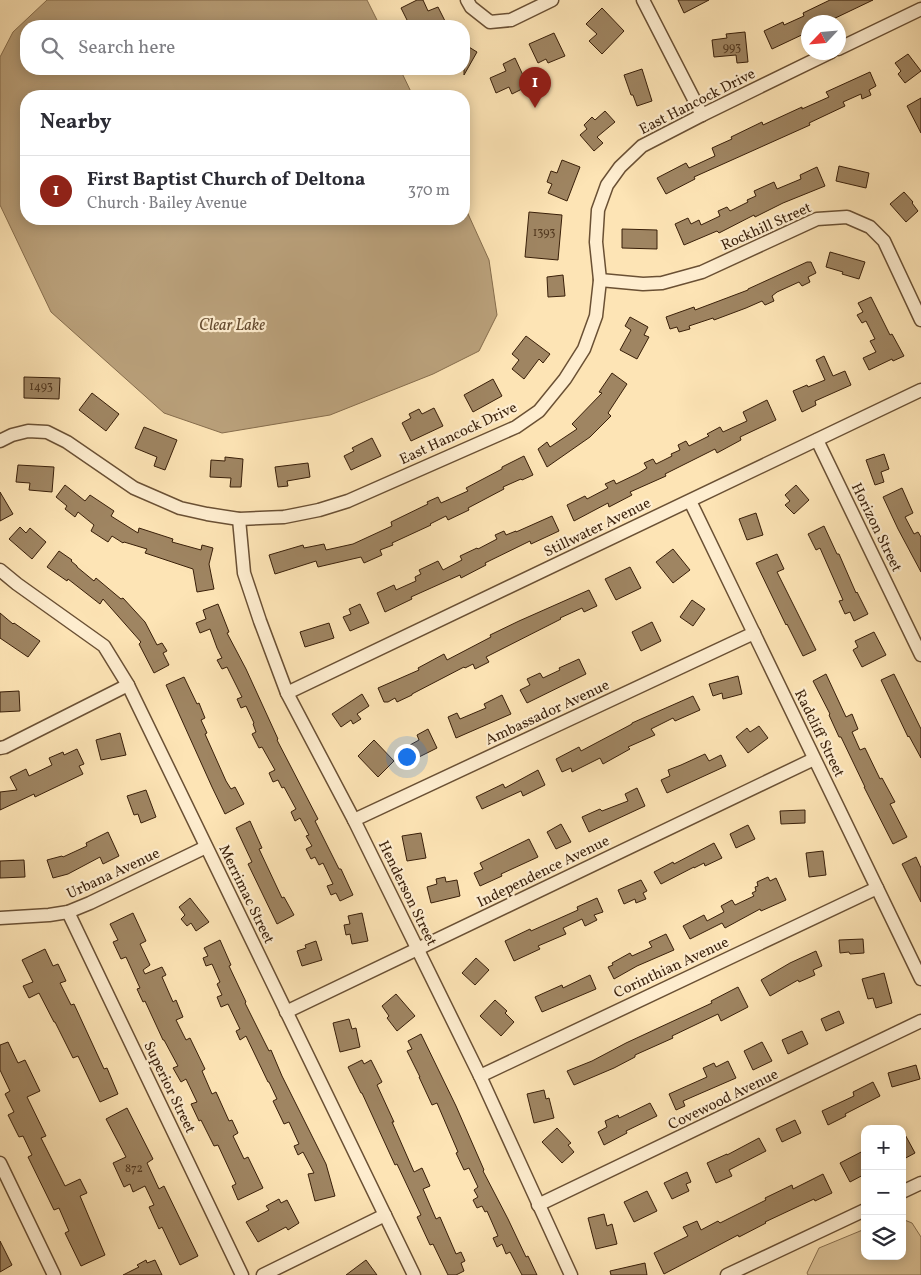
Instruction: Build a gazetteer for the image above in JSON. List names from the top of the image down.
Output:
{
  "streets": {
    "street": [
      "East Hancock Drive",
      "Rockhill Street",
      "Stillwater Avenue",
      "Horizon Street",
      "Ambassador Avenue",
      "Radcliff Street",
      "Independence Avenue",
      "Urbana Avenue",
      "Henderson Street",
      "Merrimac Street",
      "Corinthian Avenue",
      "Superior Street",
      "Covewood Avenue"
    ]
  },
  "crossings": [
    ["East Hancock Drive", "Rockhill Street"],
    ["East Hancock Drive", "Henderson Street"],
    ["Stillwater Avenue", "Horizon Street"],
    ["Stillwater Avenue", "Radcliff Street"],
    ["Stillwater Avenue", "Henderson Street"],
    ["Ambassador Avenue", "Radcliff Street"],
    ["Ambassador Avenue", "Henderson Street"],
    ["Radcliff Street", "Independence Avenue"],
    ["Radcliff Street", "Corinthian Avenue"],
    ["Independence Avenue", "Henderson Street"],
    ["Independence Avenue", "Merrimac Street"],
    ["Urbana Avenue", "Merrimac Street"],
    ["Urbana Avenue", "Superior Street"],
    ["Henderson Street", "Corinthian Avenue"],
    ["Henderson Street", "Covewood Avenue"]
  ],
  "water": ["Clear Lake"],
  "house_numbers": [
    "993",
    "1393",
    "1493",
    "872"
  ],
  "north": "bottom left",
  "page": {
    "search": "Search here",
    "pins": "1",
    "heading": "Nearby",
    "list": [
      {
        "mark": "1",
        "name": "First Baptist Church of Deltona",
        "note": "Church · Bailey Avenue",
        "value": "370 m"
      }
    ],
    "map_buttons": ["+", "−"]
  }
}
